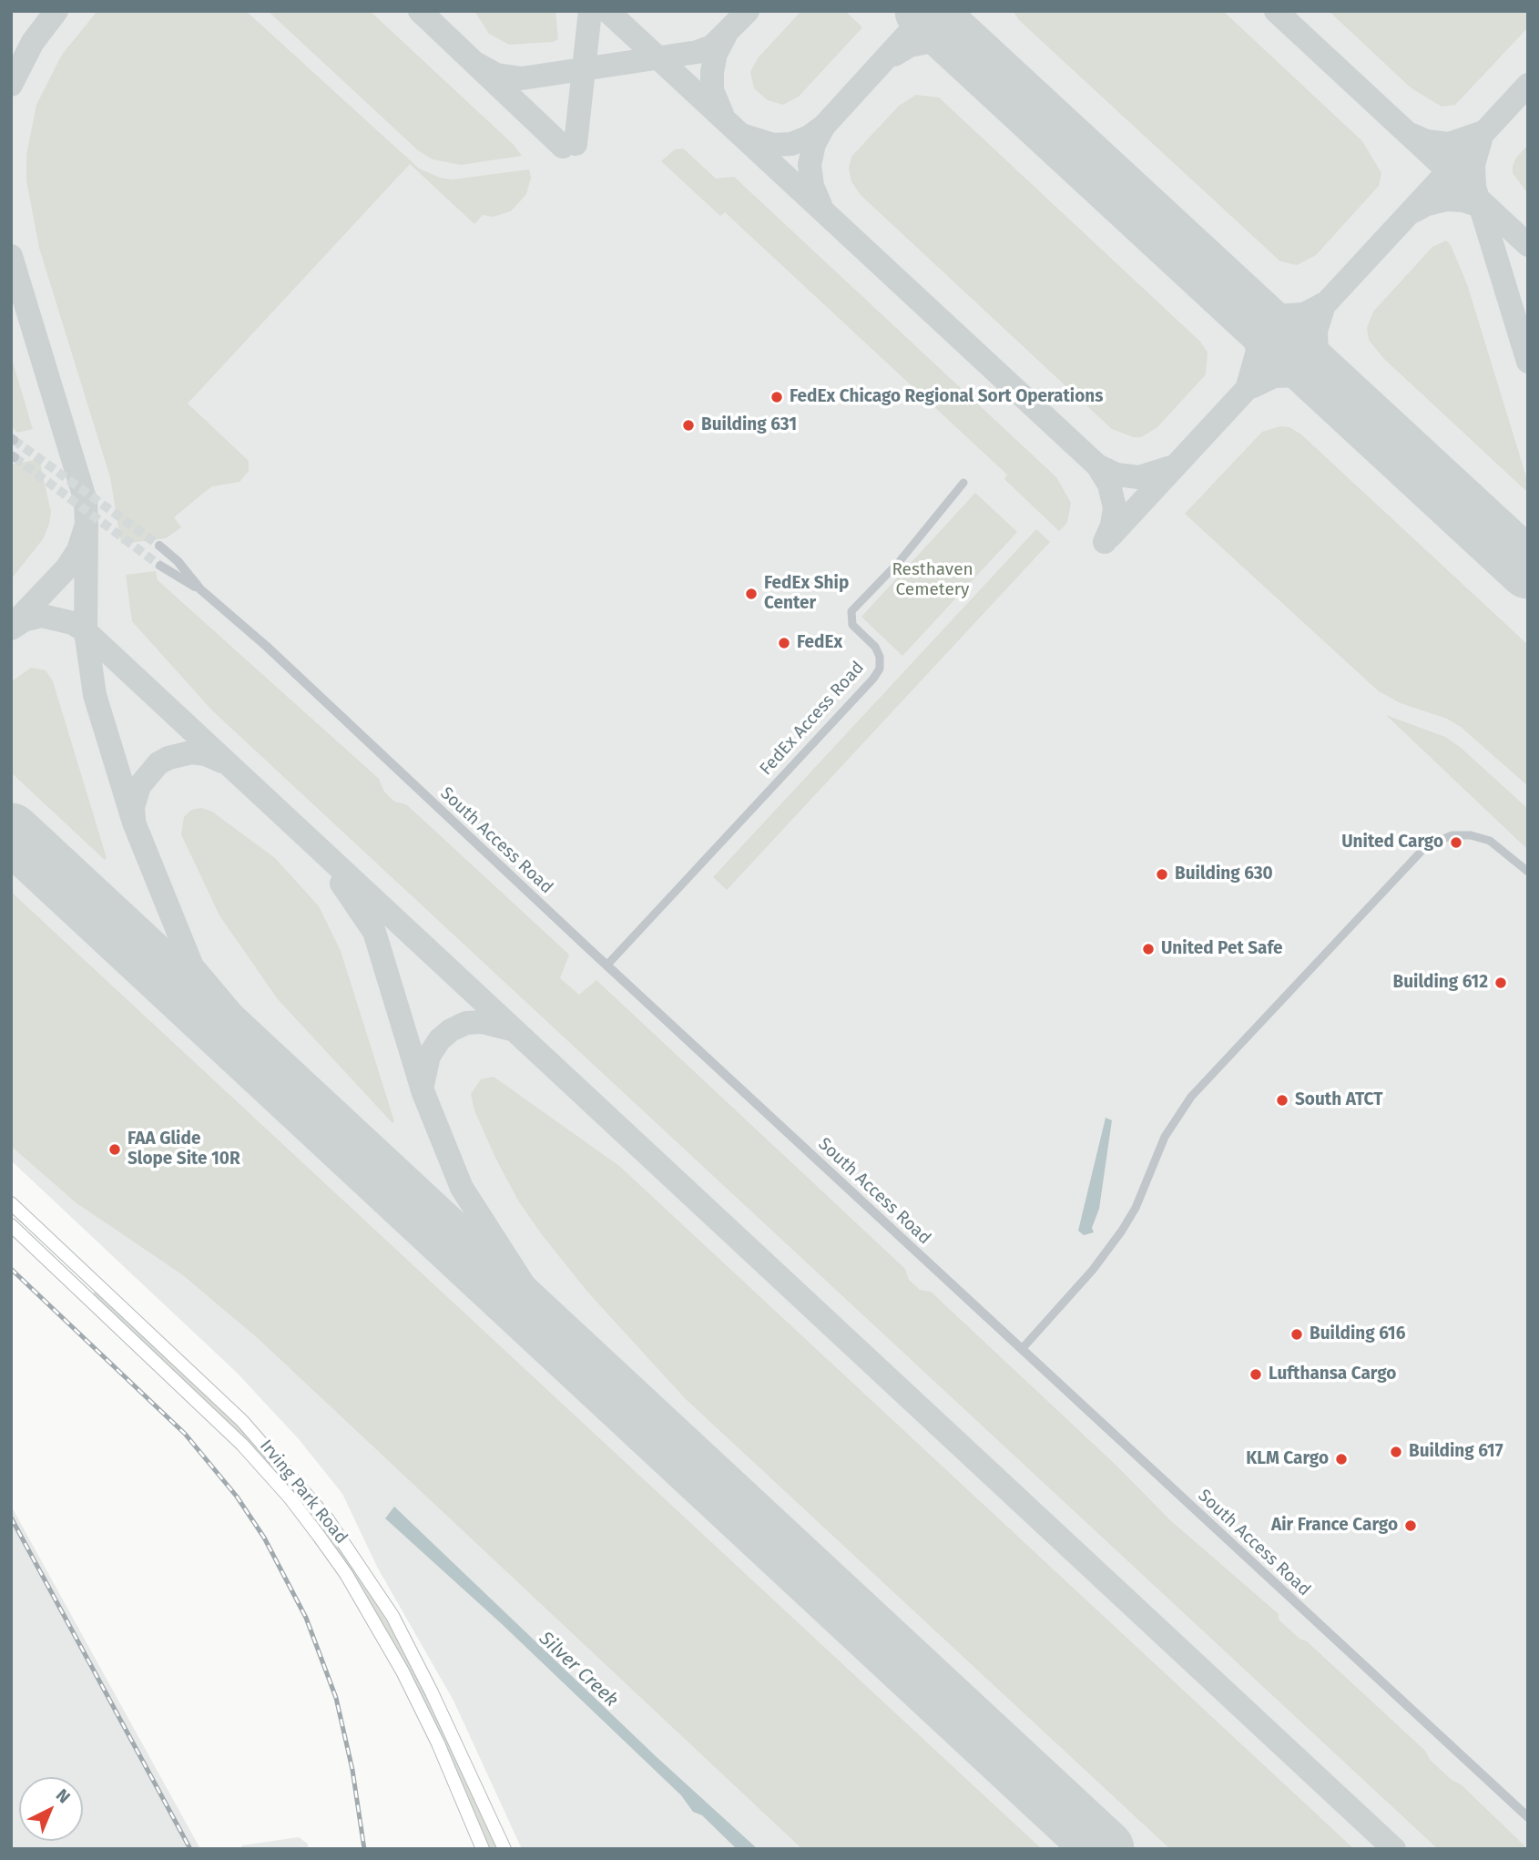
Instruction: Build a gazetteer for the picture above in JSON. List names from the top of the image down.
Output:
{
  "streets": {
    "main road": ["Irving Park Road"],
    "street": ["FedEx Access Road", "South Access Road"]
  },
  "crossings": [
    ["FedEx Access Road", "South Access Road"]
  ],
  "water": ["Silver Creek"],
  "parks": ["Resthaven Cemetery"],
  "places": [
    "FedEx Chicago Regional Sort Operations",
    "Building 631",
    "FedEx Ship Center",
    "FedEx",
    "United Cargo",
    "Building 630",
    "United Pet Safe",
    "Building 612",
    "South ATCT",
    "FAA Glide Slope Site 10R",
    "Building 616",
    "Lufthansa Cargo",
    "Building 617",
    "KLM Cargo",
    "Air France Cargo"
  ],
  "north": "top right"
}
